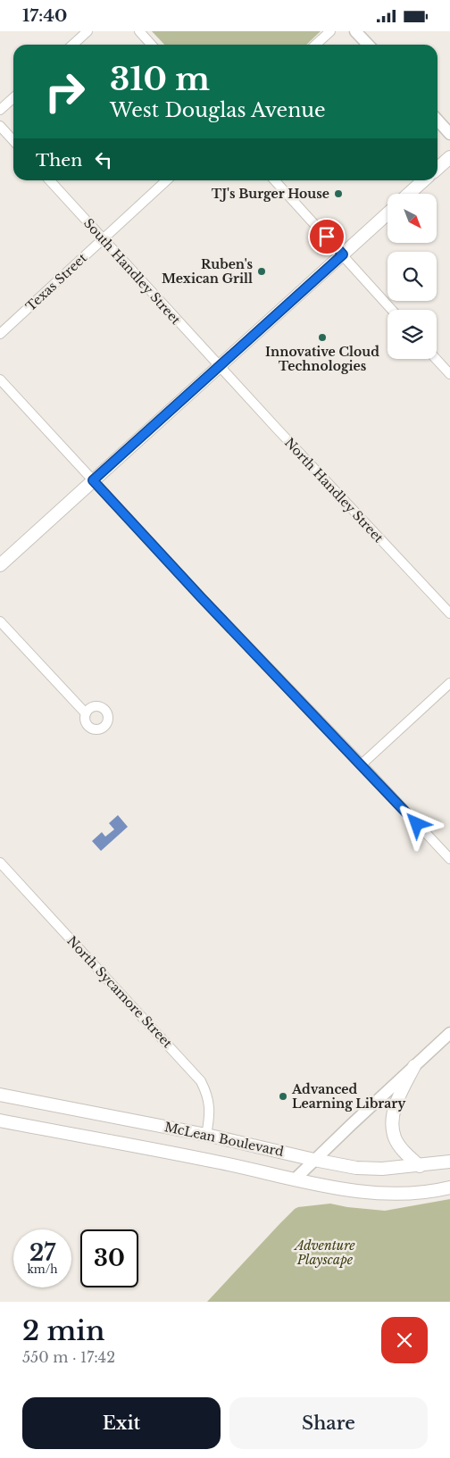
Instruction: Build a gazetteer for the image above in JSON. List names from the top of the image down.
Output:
{
  "streets": {
    "main road": ["McLean Boulevard"],
    "street": [
      "South Handley Street",
      "Texas Street",
      "North Handley Street",
      "North Sycamore Street"
    ]
  },
  "crossings": [
    ["South Handley Street", "Texas Street"],
    ["South Handley Street", "North Handley Street"],
    ["North Sycamore Street", "McLean Boulevard"]
  ],
  "parks": ["Adventure Playscape"],
  "places": [
    "TJ's Burger House",
    "Ruben's Mexican Grill",
    "Innovative Cloud Technologies",
    "Advanced Learning Library"
  ],
  "north": "bottom right",
  "page": {
    "status": "17:40",
    "turn": ["310 m", "West Douglas Avenue"],
    "then": "Then",
    "speed": "27 km/h",
    "limit": "30",
    "heading": ["2 min", "550 m · 17:42"],
    "buttons": ["Exit", "Share"]
  }
}
